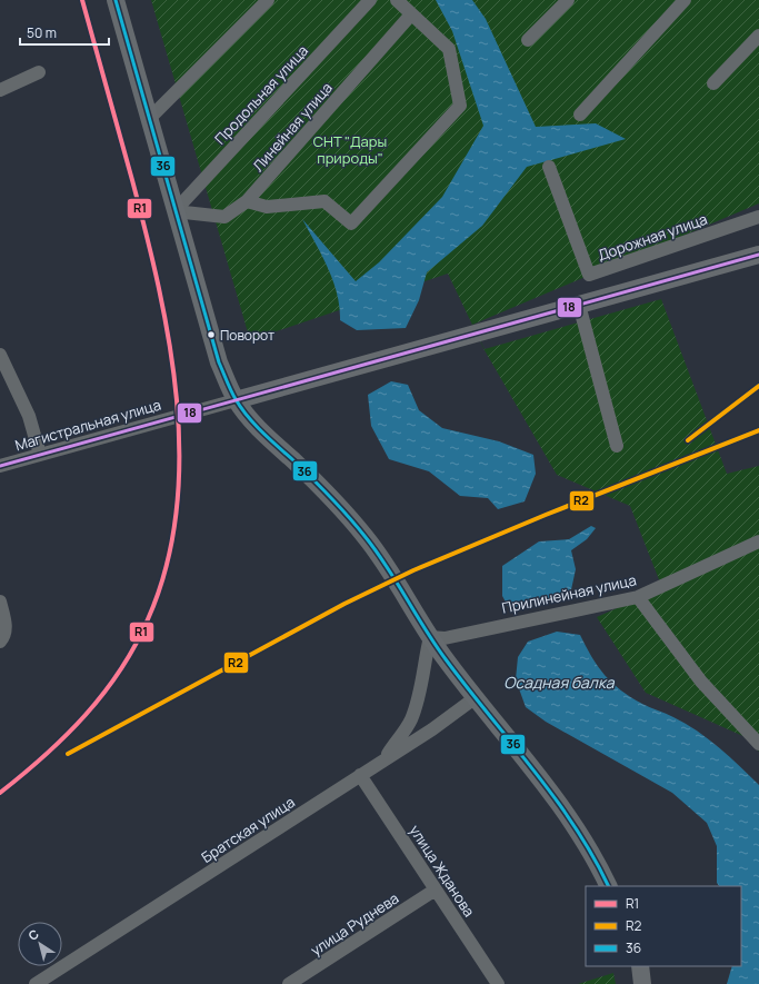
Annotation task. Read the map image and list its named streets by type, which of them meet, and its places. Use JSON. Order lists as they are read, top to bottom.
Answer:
{
  "streets": {
    "street": [
      "Продольная улица",
      "Линейная улица",
      "Дорожная улица",
      "Магистральная улица",
      "Прилинейная улица",
      "Братская улица",
      "улица Жданова",
      "улица Руднева"
    ]
  },
  "crossings": [
    ["Продольная улица", "Линейная улица"],
    ["Братская улица", "улица Жданова"],
    ["улица Жданова", "улица Руднева"]
  ],
  "water": ["Осадная балка"],
  "parks": ["СНТ \"Дары природы\""],
  "places": ["Поворот"],
  "lines": [
    "transit line R1",
    "transit line 36",
    "transit line 18",
    "transit line R2"
  ],
  "legend": ["R1", "R2", "36"],
  "scale_bar": "50 m",
  "north": "top left"
}
